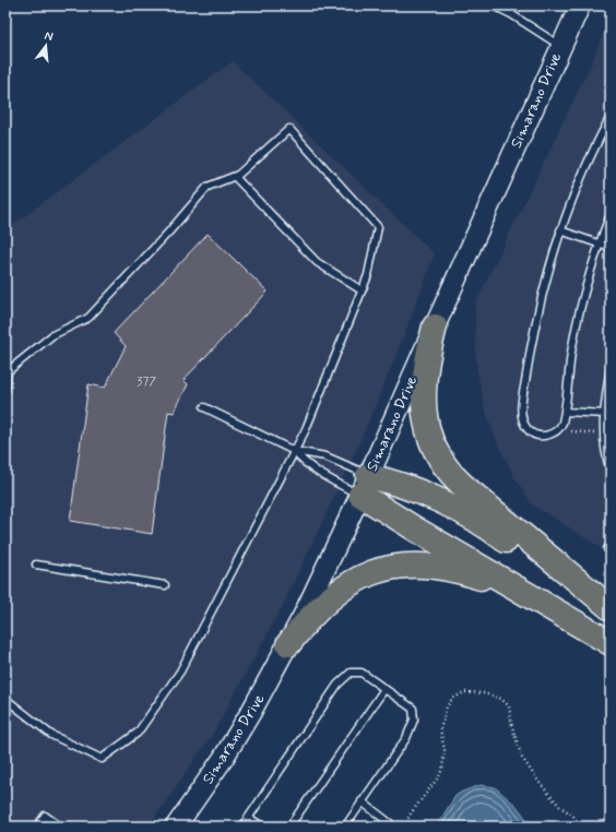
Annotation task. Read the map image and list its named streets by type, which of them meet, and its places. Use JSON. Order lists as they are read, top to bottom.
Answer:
{
  "streets": {
    "street": ["Simarano Drive"]
  },
  "house_numbers": ["377"],
  "north": "top"
}
